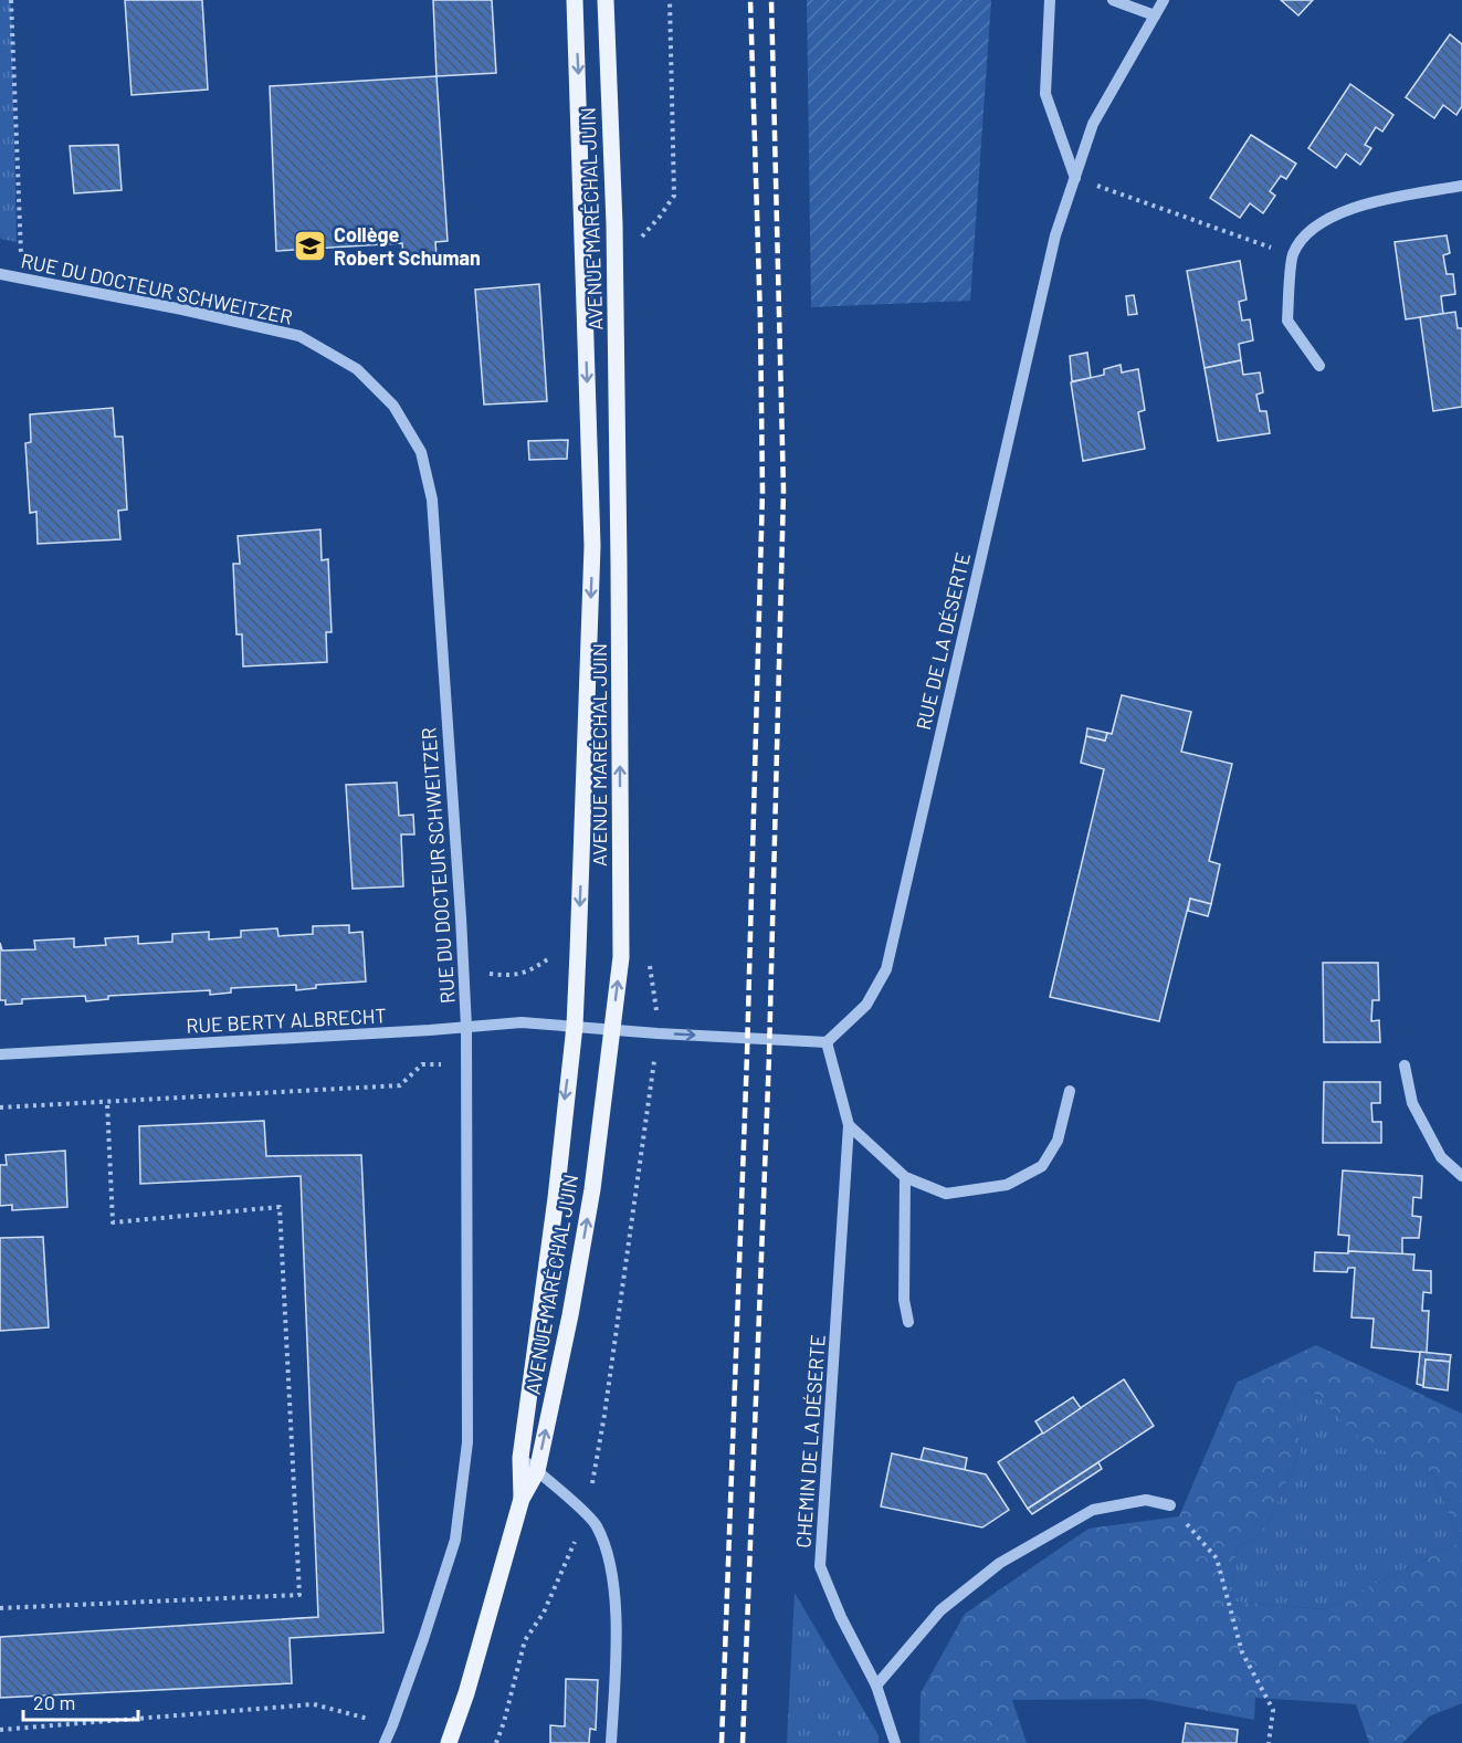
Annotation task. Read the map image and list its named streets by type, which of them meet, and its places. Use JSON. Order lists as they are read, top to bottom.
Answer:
{
  "streets": {
    "main road": ["AVENUE MARÉCHAL JUIN"],
    "street": [
      "RUE DU DOCTEUR SCHWEITZER",
      "RUE DE LA DÉSERTE",
      "RUE BERTY ALBRECHT",
      "CHEMIN DE LA DÉSERTE"
    ]
  },
  "crossings": [
    ["AVENUE MARÉCHAL JUIN", "RUE BERTY ALBRECHT"],
    ["RUE DU DOCTEUR SCHWEITZER", "RUE BERTY ALBRECHT"],
    ["RUE DE LA DÉSERTE", "CHEMIN DE LA DÉSERTE"]
  ],
  "places": {
    "school or university": ["Collège Robert Schuman"]
  },
  "scale_bar": "20 m"
}
